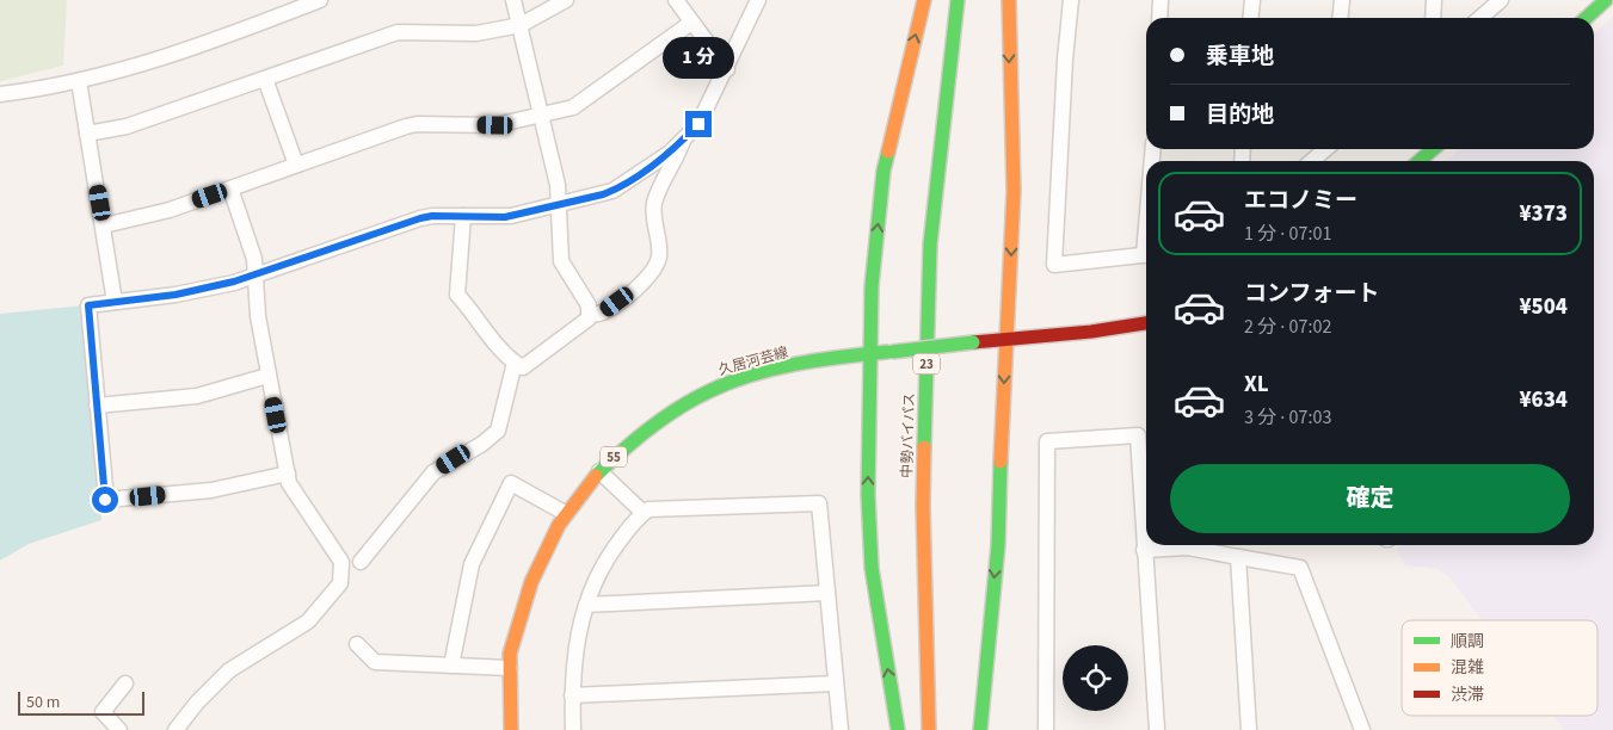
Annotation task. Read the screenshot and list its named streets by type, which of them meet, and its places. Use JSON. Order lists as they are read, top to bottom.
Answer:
{
  "streets": {
    "main road": [
      "久居河芸線",
      "23",
      "中勢バイパス",
      "55"
    ]
  },
  "legend": ["順調", "混雑", "渋滞"],
  "scale_bar": "50 m",
  "page": {
    "banner": ["乗車地", "目的地"],
    "bubble": "1 分",
    "list": [
      {
        "name": "エコノミー",
        "note": "1 分 · 07:01",
        "value": "¥373"
      },
      {
        "name": "コンフォート",
        "note": "2 分 · 07:02",
        "value": "¥504"
      },
      {
        "name": "XL",
        "note": "3 分 · 07:03",
        "value": "¥634"
      }
    ],
    "buttons": "確定",
    "scale": "50 m"
  }
}
